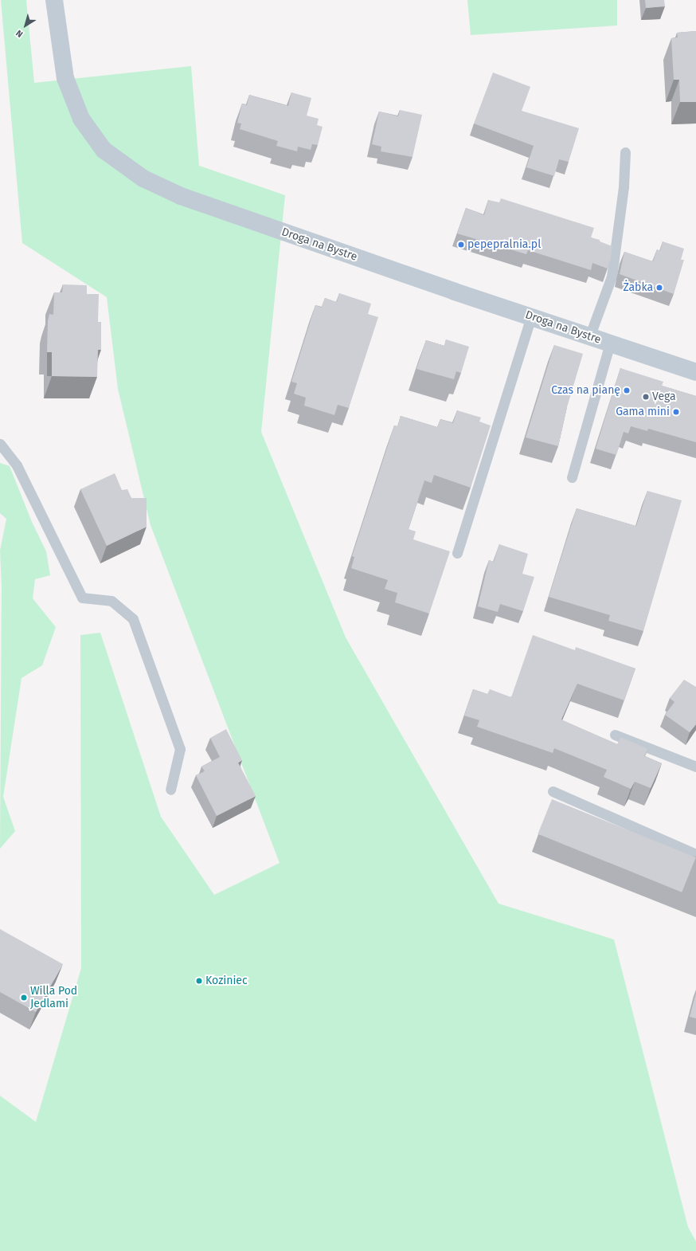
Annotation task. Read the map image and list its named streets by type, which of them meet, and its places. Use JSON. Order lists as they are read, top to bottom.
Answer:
{
  "streets": {
    "street": ["Droga na Bystre"]
  },
  "places": [
    "pepepralnia.pl",
    "Żabka",
    "Czas na pianę",
    "Vega",
    "Gama mini",
    "Koziniec",
    "Willa Pod Jedlami"
  ],
  "north": "bottom left"
}
